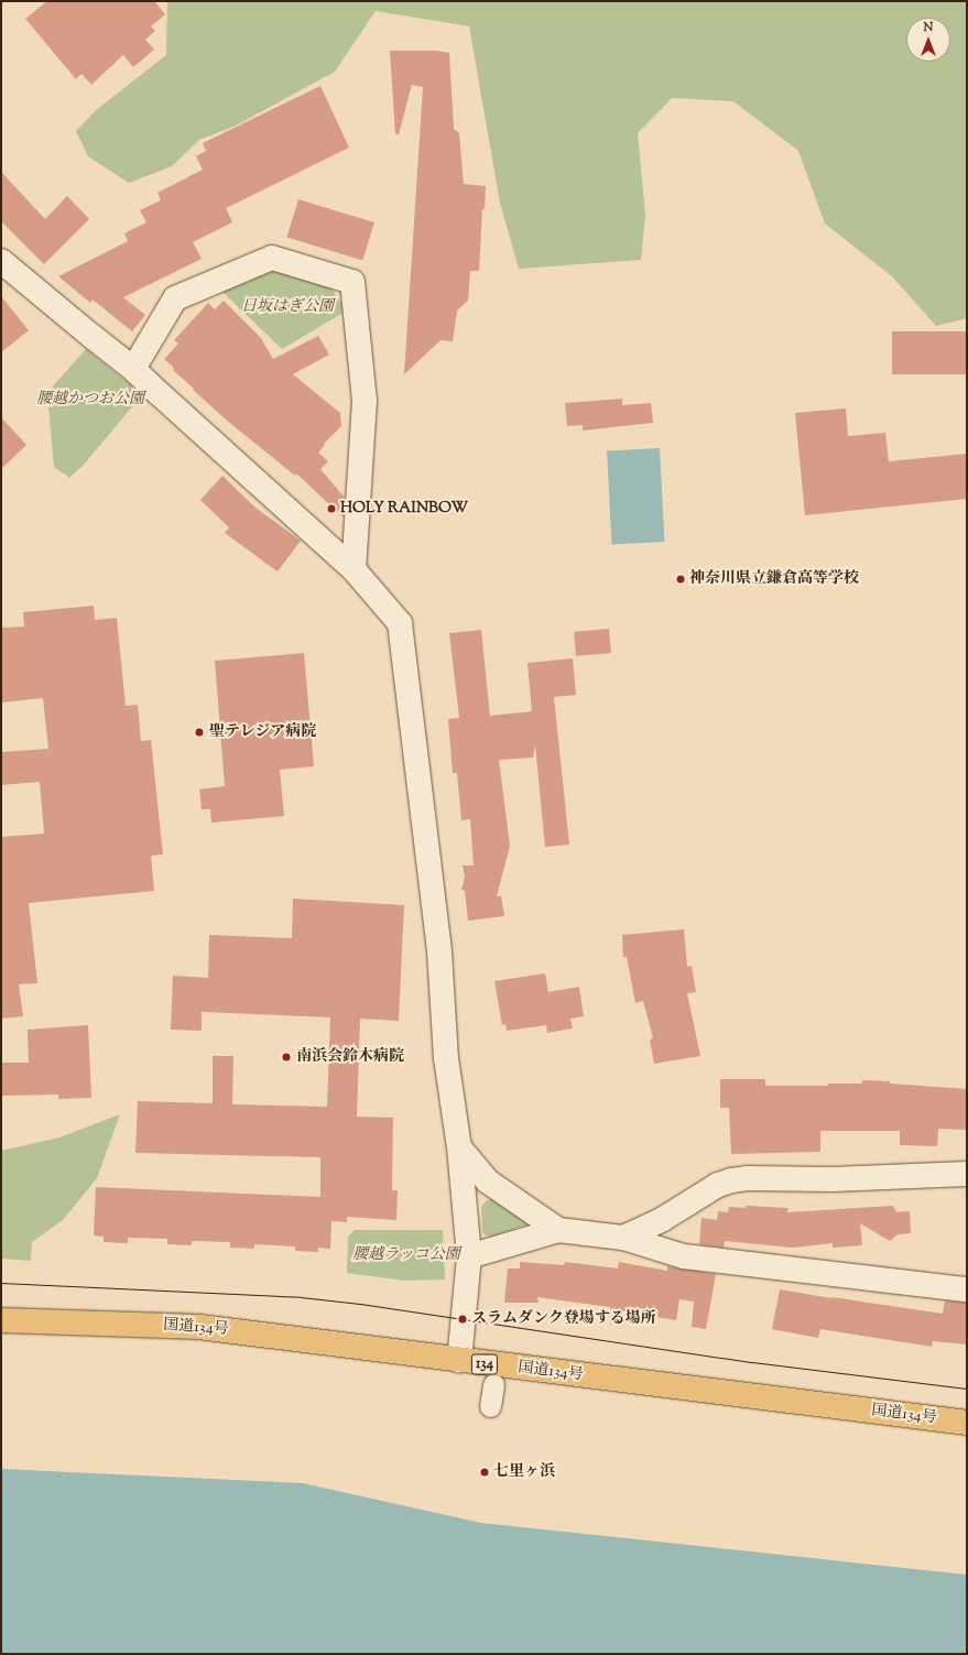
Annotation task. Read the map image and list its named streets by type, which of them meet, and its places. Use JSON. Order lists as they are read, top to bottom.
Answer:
{
  "streets": {
    "highway": ["国道134号", "134"]
  },
  "parks": ["日坂はぎ公園", "腰越かつお公園", "腰越ラッコ公園"],
  "places": [
    "HOLY RAINBOW",
    "神奈川県立鎌倉高等学校",
    "聖テレジア病院",
    "南浜会鈴木病院",
    "スラムダンク登場する場所",
    "七里ヶ浜"
  ],
  "north": "top"
}
